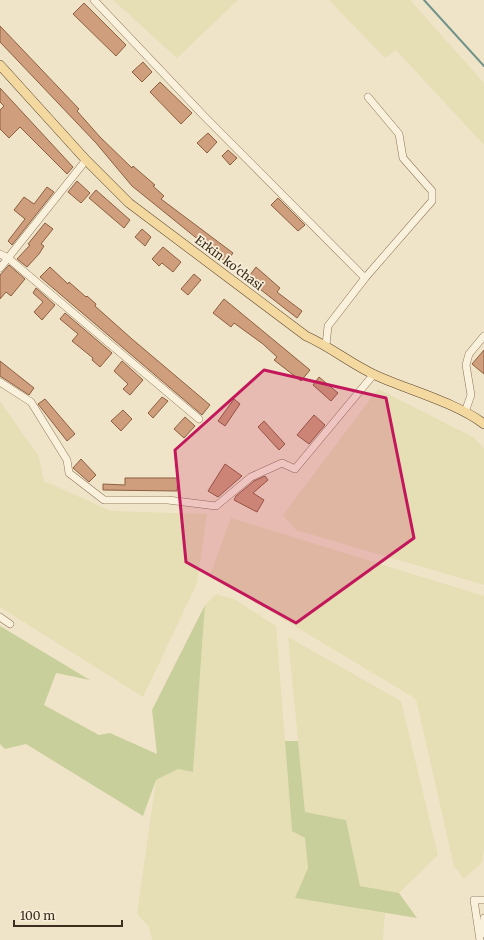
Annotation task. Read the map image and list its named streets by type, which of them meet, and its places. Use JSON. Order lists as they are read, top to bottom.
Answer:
{
  "streets": {
    "main road": ["Erkin ko'chasi"]
  },
  "scale_bar": "100 m"
}
